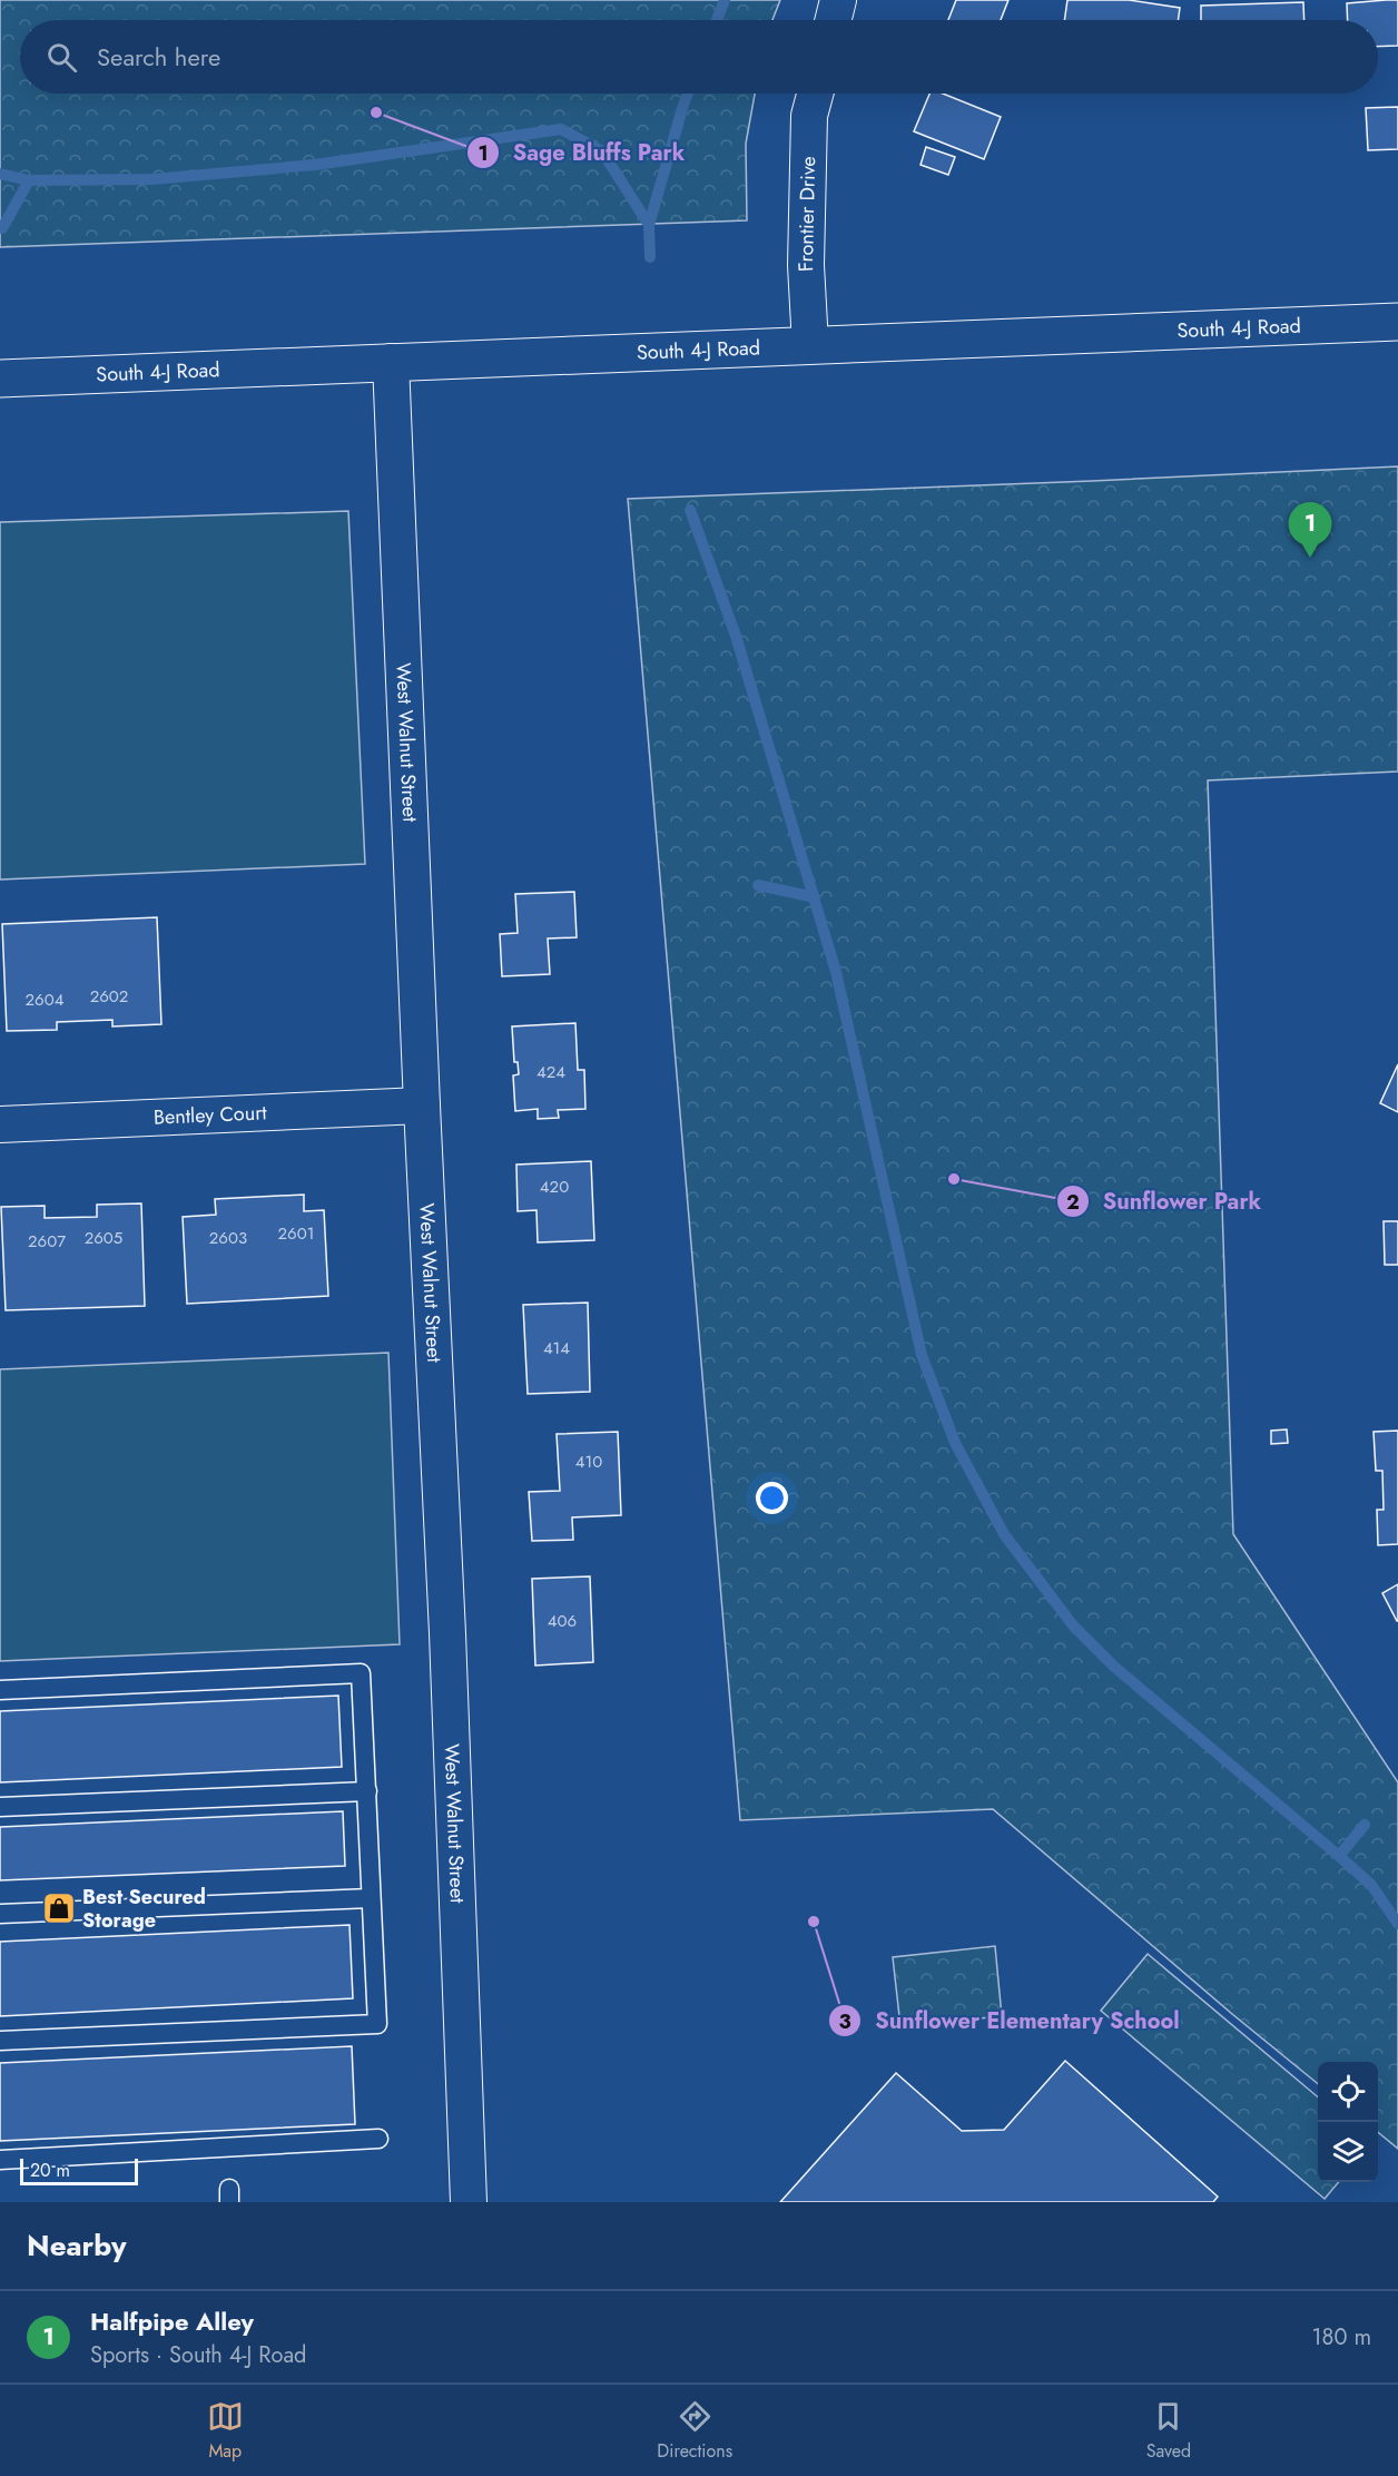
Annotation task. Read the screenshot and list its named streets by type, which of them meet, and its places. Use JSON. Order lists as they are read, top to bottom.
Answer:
{
  "streets": {
    "main road": ["South 4-J Road"],
    "street": ["Frontier Drive", "West Walnut Street", "Bentley Court"]
  },
  "crossings": [
    ["Frontier Drive", "South 4-J Road"],
    ["South 4-J Road", "West Walnut Street"],
    ["West Walnut Street", "Bentley Court"]
  ],
  "places": {
    "other": ["Sage Bluffs Park", "Sunflower Park", "Sunflower Elementary School"],
    "shop": ["Best Secured Storage"]
  },
  "house_numbers": [
    "2602",
    "2604",
    "424",
    "420",
    "2601",
    "2605",
    "2603",
    "2607",
    "414",
    "410",
    "406"
  ],
  "scale_bar": "20 m",
  "page": {
    "search": "Search here",
    "pins": "1",
    "scale": "20 m",
    "heading": "Nearby",
    "list": [
      {
        "mark": "1",
        "name": "Halfpipe Alley",
        "note": "Sports · South 4-J Road",
        "value": "180 m"
      }
    ],
    "nav": ["Map", "Directions", "Saved"]
  }
}
